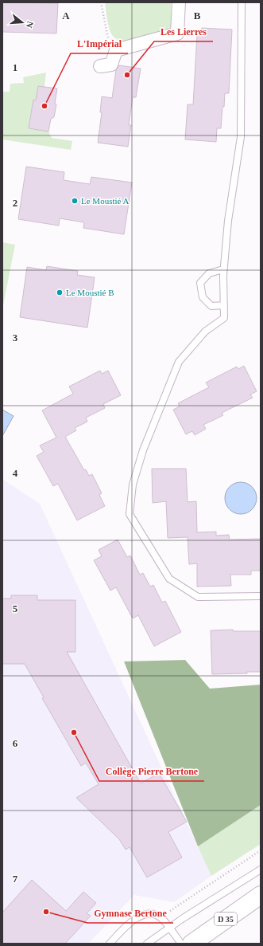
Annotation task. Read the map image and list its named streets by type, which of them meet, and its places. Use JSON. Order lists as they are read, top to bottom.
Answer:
{
  "streets": {
    "main road": ["D 35"]
  },
  "places": [
    "Les Lierres",
    "L'Impérial",
    "Le Moustié A",
    "Le Moustié B",
    "Collège Pierre Bertone",
    "Gymnase Bertone"
  ],
  "north": "right",
  "grid": {
    "columns": ["A", "B"],
    "rows": [
      "1",
      "2",
      "3",
      "4",
      "5",
      "6",
      "7"
    ]
  }
}
